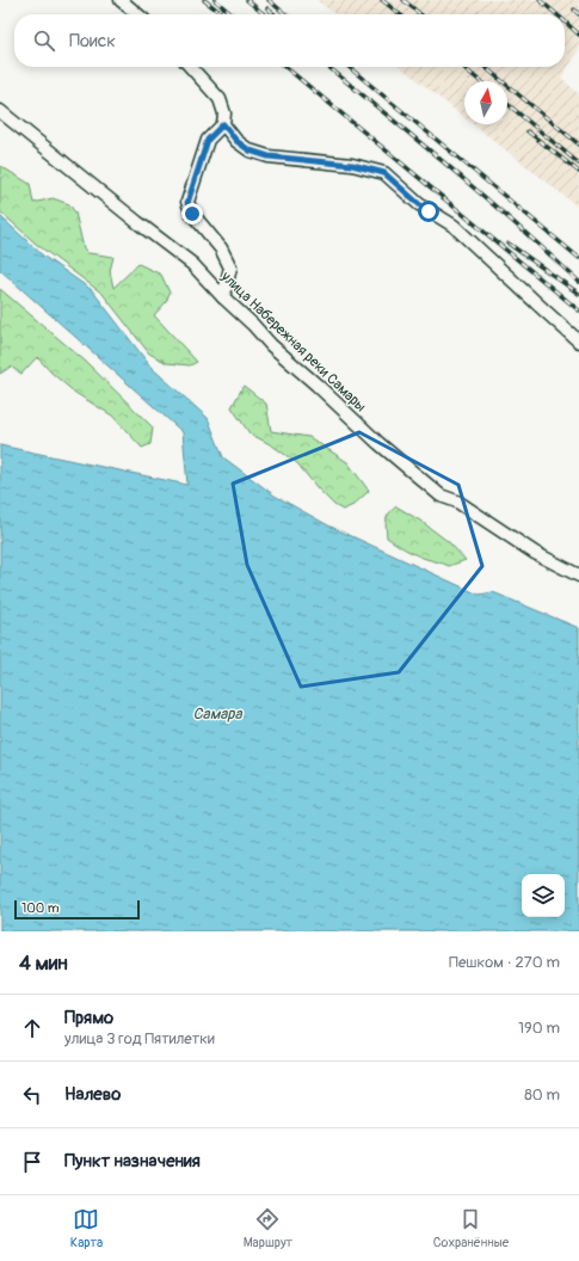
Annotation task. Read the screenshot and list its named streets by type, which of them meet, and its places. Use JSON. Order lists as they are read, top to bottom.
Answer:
{
  "streets": {
    "street": ["улица Набережная реки Самары"]
  },
  "water": ["Самара"],
  "scale_bar": "100 m",
  "north": "top",
  "page": {
    "search": "Поиск",
    "scale": "100 m",
    "heading": ["4 мин", "Пешком · 270 m"],
    "list": [
      ["Прямо", "улица 3 год Пятилетки", "190 m"],
      ["Налево", "80 m"],
      "Пункт назначения"
    ],
    "nav": ["Карта", "Маршрут", "Сохранённые"]
  }
}
